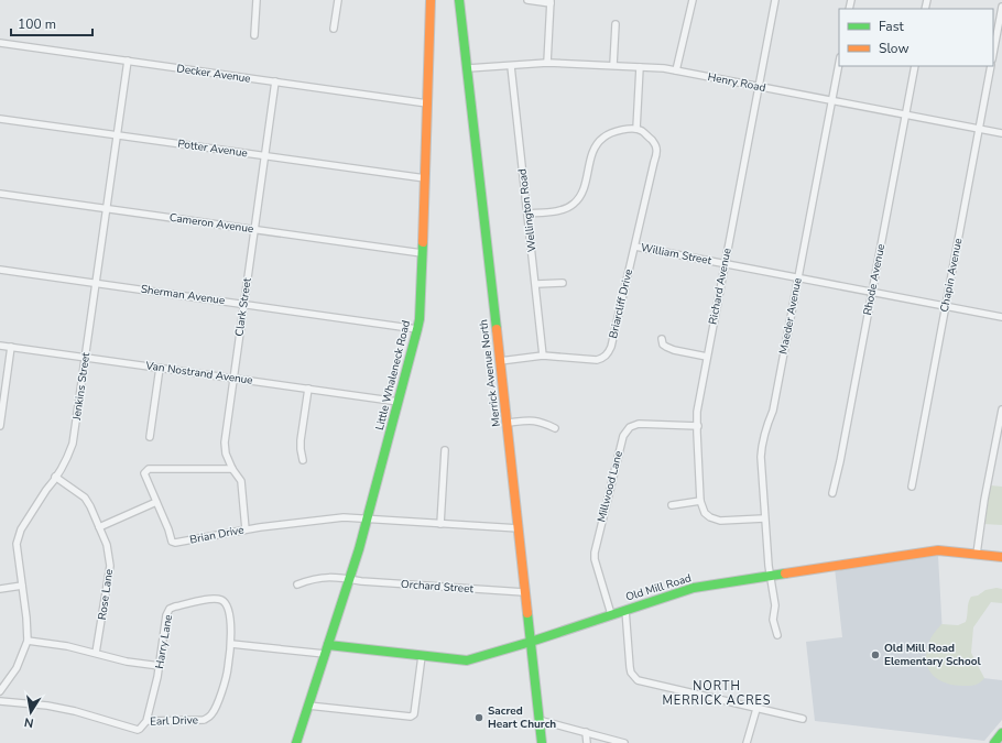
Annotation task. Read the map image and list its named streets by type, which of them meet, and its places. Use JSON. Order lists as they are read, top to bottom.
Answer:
{
  "streets": {
    "street": [
      "Decker Avenue",
      "Henry Road",
      "Potter Avenue",
      "Wellington Road",
      "Cameron Avenue",
      "William Street",
      "Chapin Avenue",
      "Rhode Avenue",
      "Richard Avenue",
      "Sherman Avenue",
      "Briarcliff Drive",
      "Clark Street",
      "Maeder Avenue",
      "Van Nostrand Avenue",
      "Merrick Avenue North",
      "Little Whaleneck Road",
      "Jenkins Street",
      "Millwood Lane",
      "Brian Drive",
      "Orchard Street",
      "Old Mill Road",
      "Rose Lane",
      "Harry Lane",
      "Earl Drive"
    ]
  },
  "crossings": [
    ["Decker Avenue", "Clark Street"],
    ["Decker Avenue", "Little Whaleneck Road"],
    ["Decker Avenue", "Jenkins Street"],
    ["Henry Road", "Wellington Road"],
    ["Henry Road", "Chapin Avenue"],
    ["Henry Road", "Rhode Avenue"],
    ["Henry Road", "Richard Avenue"],
    ["Henry Road", "Maeder Avenue"],
    ["Henry Road", "Merrick Avenue North"],
    ["Potter Avenue", "Clark Street"],
    ["Potter Avenue", "Little Whaleneck Road"],
    ["Potter Avenue", "Jenkins Street"],
    ["Wellington Road", "Briarcliff Drive"],
    ["Cameron Avenue", "Clark Street"],
    ["Cameron Avenue", "Little Whaleneck Road"],
    ["Cameron Avenue", "Jenkins Street"],
    ["William Street", "Chapin Avenue"],
    ["William Street", "Rhode Avenue"],
    ["William Street", "Richard Avenue"],
    ["William Street", "Briarcliff Drive"],
    ["William Street", "Maeder Avenue"],
    ["Richard Avenue", "Millwood Lane"],
    ["Sherman Avenue", "Clark Street"],
    ["Sherman Avenue", "Little Whaleneck Road"],
    ["Sherman Avenue", "Jenkins Street"],
    ["Briarcliff Drive", "Merrick Avenue North"],
    ["Clark Street", "Van Nostrand Avenue"],
    ["Clark Street", "Brian Drive"],
    ["Maeder Avenue", "Old Mill Road"],
    ["Van Nostrand Avenue", "Little Whaleneck Road"],
    ["Van Nostrand Avenue", "Jenkins Street"],
    ["Merrick Avenue North", "Brian Drive"],
    ["Merrick Avenue North", "Orchard Street"],
    ["Merrick Avenue North", "Old Mill Road"],
    ["Little Whaleneck Road", "Brian Drive"],
    ["Little Whaleneck Road", "Orchard Street"],
    ["Little Whaleneck Road", "Old Mill Road"],
    ["Jenkins Street", "Rose Lane"],
    ["Millwood Lane", "Old Mill Road"],
    ["Harry Lane", "Earl Drive"]
  ],
  "districts": ["NORTH MERRICK ACRES"],
  "places": ["Old Mill Road Elementary School", "Sacred Heart Church"],
  "legend": ["Fast", "Slow"],
  "scale_bar": "100 m",
  "north": "bottom"
}
